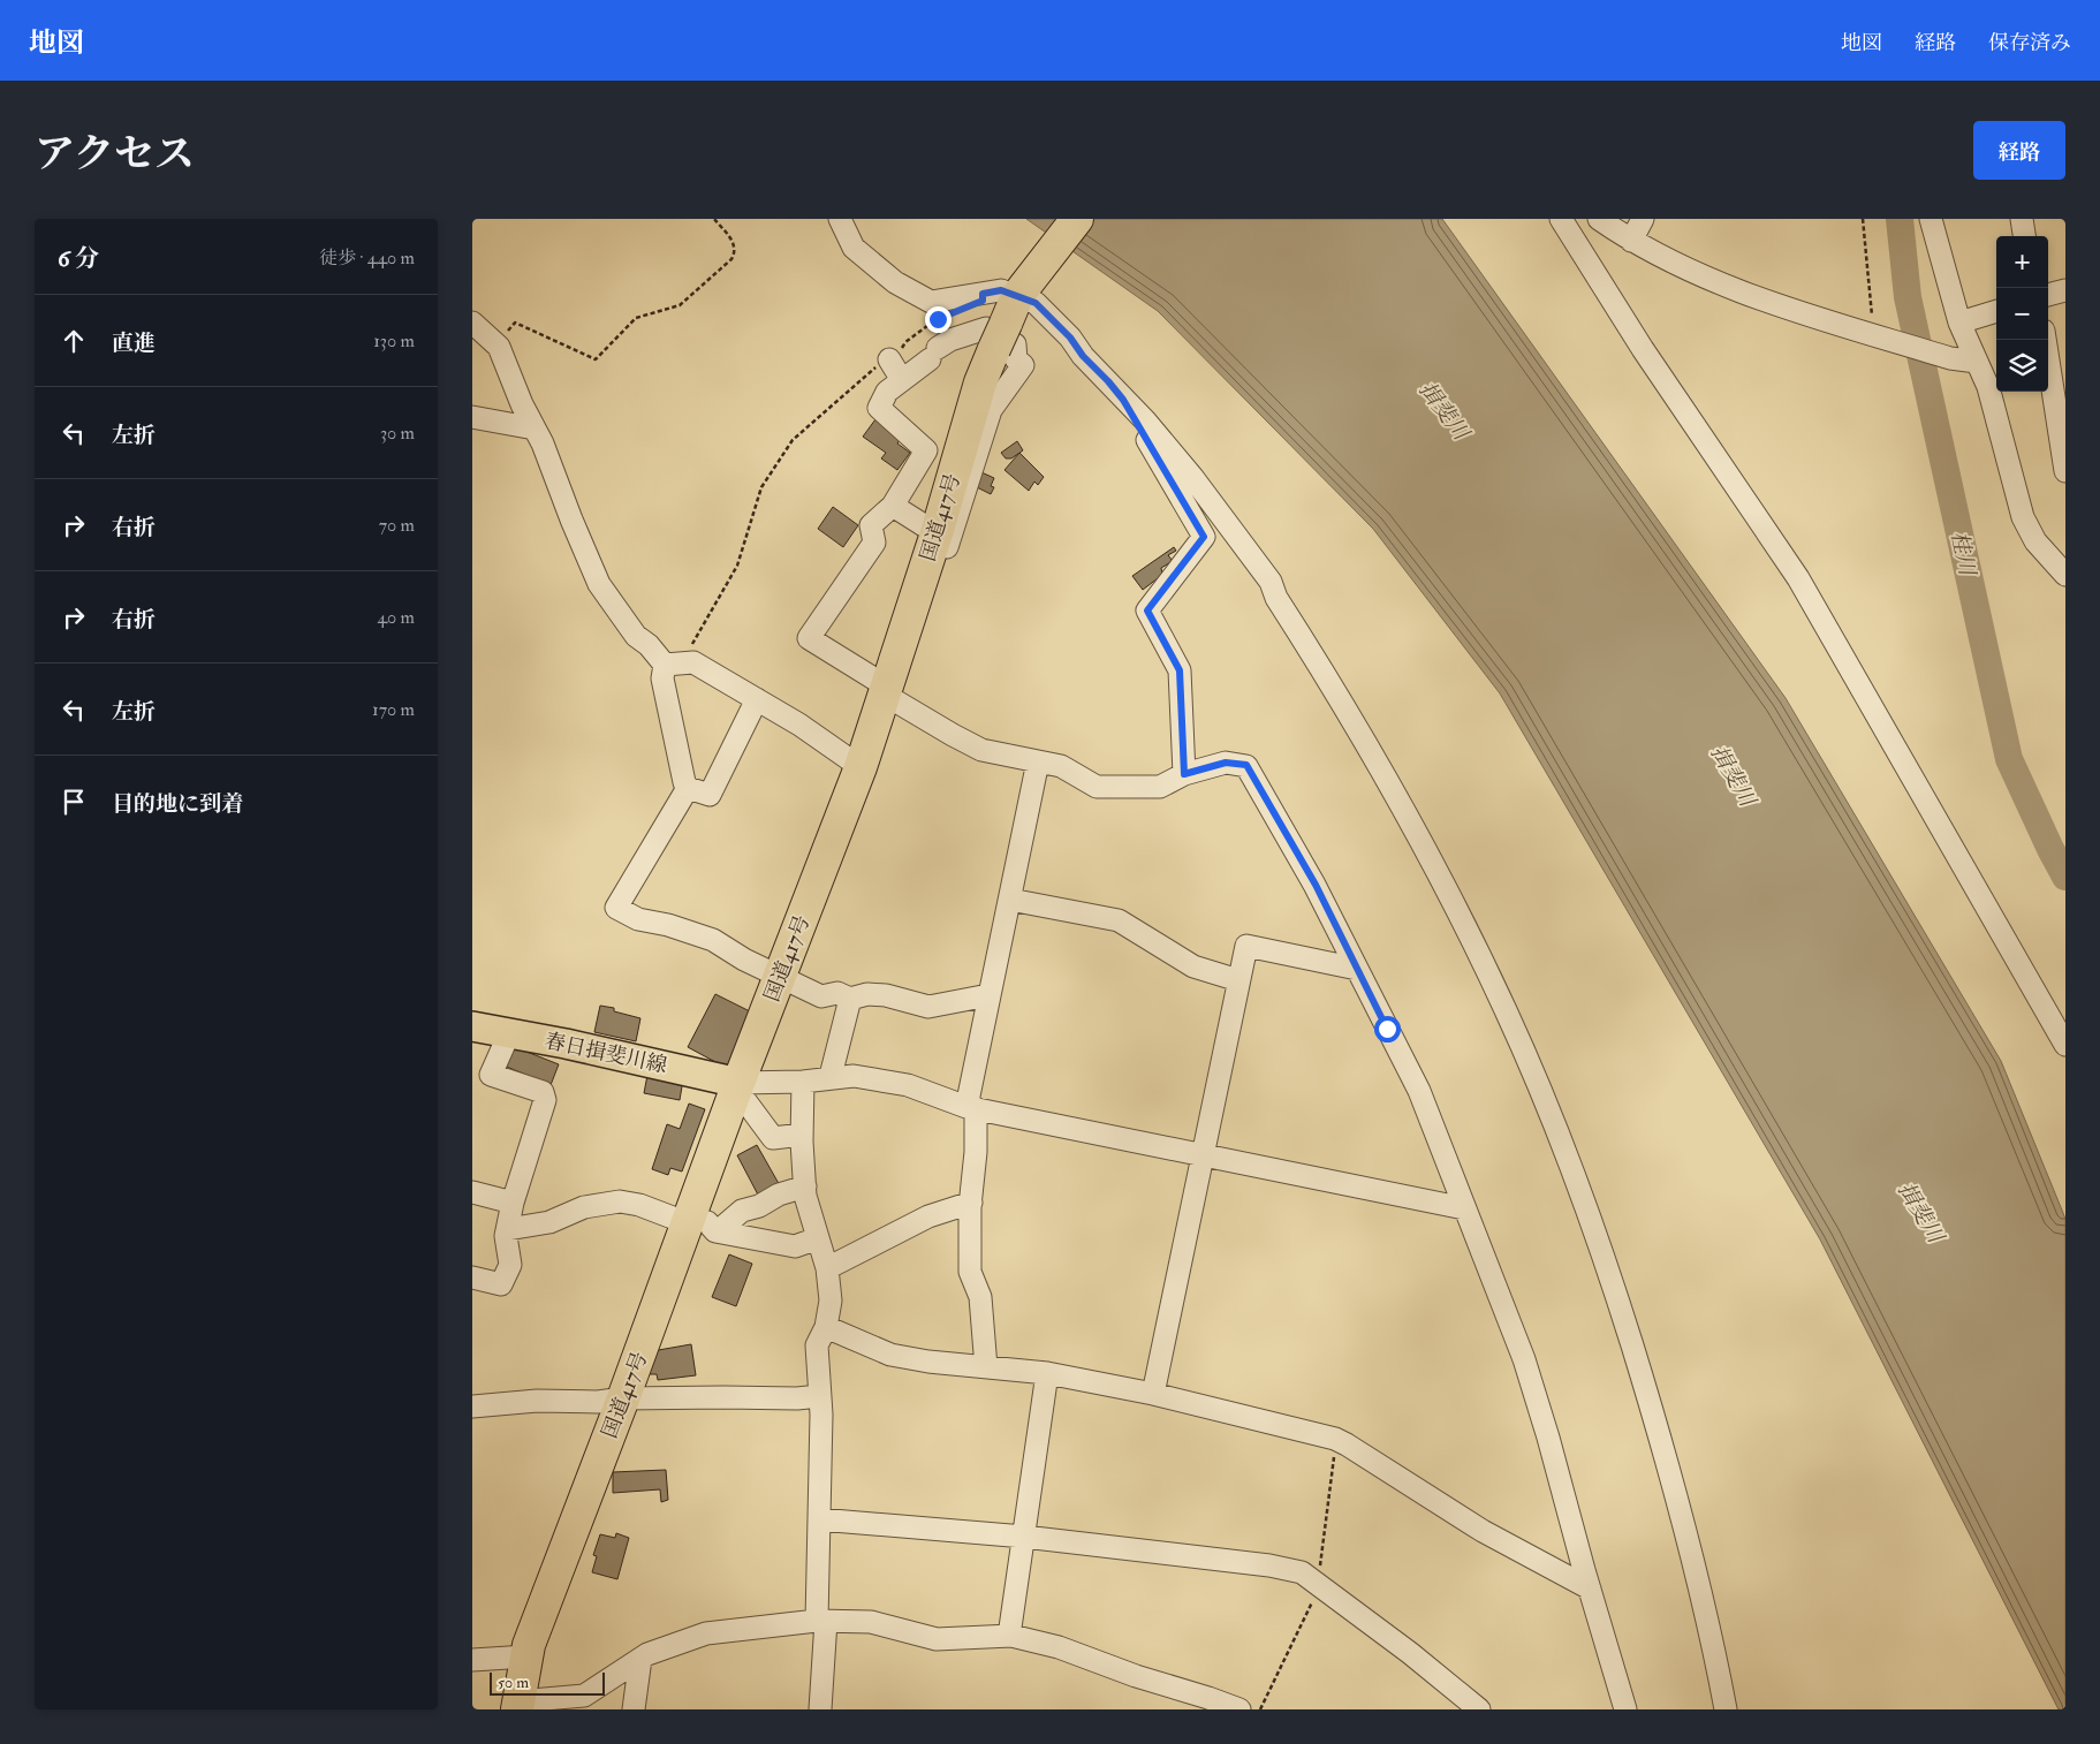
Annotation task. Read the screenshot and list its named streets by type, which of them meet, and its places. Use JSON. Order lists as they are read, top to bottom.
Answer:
{
  "streets": {
    "highway": ["国道417号"],
    "main road": ["春日揖斐川線"]
  },
  "crossings": [
    ["国道417号", "春日揖斐川線"]
  ],
  "water": ["揖斐川", "桂川"],
  "scale_bar": "50 m",
  "page": {
    "header": "地図",
    "nav": ["地図", "経路", "保存済み"],
    "title": "アクセス",
    "buttons": "経路",
    "heading": ["6 分", "徒歩 · 440 m"],
    "map_buttons": ["+", "−"],
    "list": [
      ["直進", "130 m"],
      ["左折", "30 m"],
      ["右折", "70 m"],
      ["右折", "40 m"],
      ["左折", "170 m"],
      "目的地に到着"
    ],
    "scale": "50 m"
  }
}
